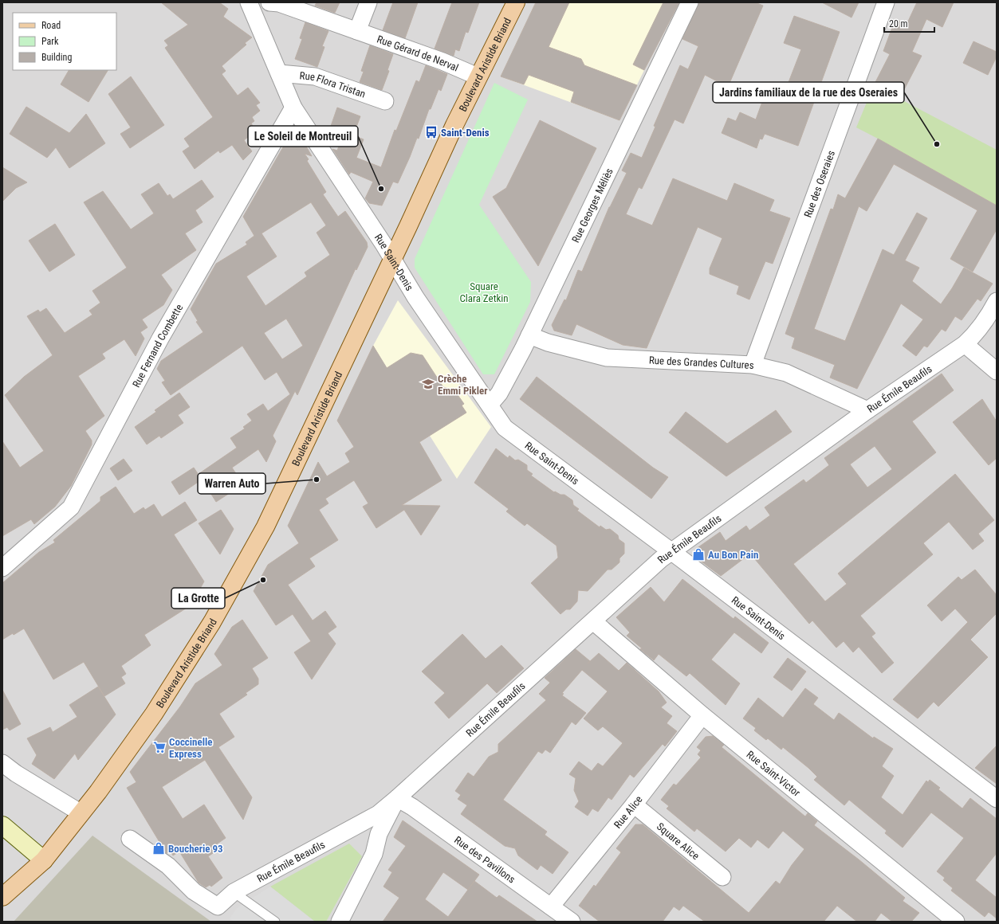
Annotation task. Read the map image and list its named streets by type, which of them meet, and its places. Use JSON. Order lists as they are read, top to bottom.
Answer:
{
  "streets": {
    "main road": ["Boulevard Aristide Briand"],
    "street": [
      "Rue Gérard de Nerval",
      "Rue Flora Tristan",
      "Rue des Oseraies",
      "Rue Georges Méliès",
      "Rue Saint-Denis",
      "Rue Fernand Combette",
      "Rue des Grandes Cultures",
      "Rue Émile Beaufils",
      "Rue Saint-Victor",
      "Rue Alice",
      "Square Alice",
      "Rue des Pavillons"
    ]
  },
  "crossings": [
    ["Rue Gérard de Nerval", "Boulevard Aristide Briand"],
    ["Boulevard Aristide Briand", "Rue Saint-Denis"],
    ["Rue Flora Tristan", "Rue Saint-Denis"],
    ["Rue des Oseraies", "Rue des Grandes Cultures"],
    ["Rue Georges Méliès", "Rue Saint-Denis"],
    ["Rue Georges Méliès", "Rue des Grandes Cultures"],
    ["Rue Saint-Denis", "Rue Fernand Combette"],
    ["Rue Saint-Denis", "Rue Émile Beaufils"],
    ["Rue des Grandes Cultures", "Rue Émile Beaufils"],
    ["Rue Émile Beaufils", "Rue Saint-Victor"],
    ["Rue Émile Beaufils", "Rue des Pavillons"],
    ["Rue Saint-Victor", "Rue Alice"],
    ["Rue Alice", "Square Alice"],
    ["Rue Alice", "Rue des Pavillons"]
  ],
  "parks": ["Square Clara Zetkin"],
  "places": {
    "bus stop": ["Saint-Denis"],
    "other": [
      "Jardins familiaux de la rue des Oseraies",
      "Le Soleil de Montreuil",
      "Warren Auto",
      "La Grotte"
    ],
    "school or university": ["Crèche Emmi Pikler"],
    "shop": ["Au Bon Pain", "Boucherie 93"],
    "supermarket": ["Coccinelle Express"]
  },
  "legend": ["Road", "Park", "Building"],
  "scale_bar": "20 m"
}
